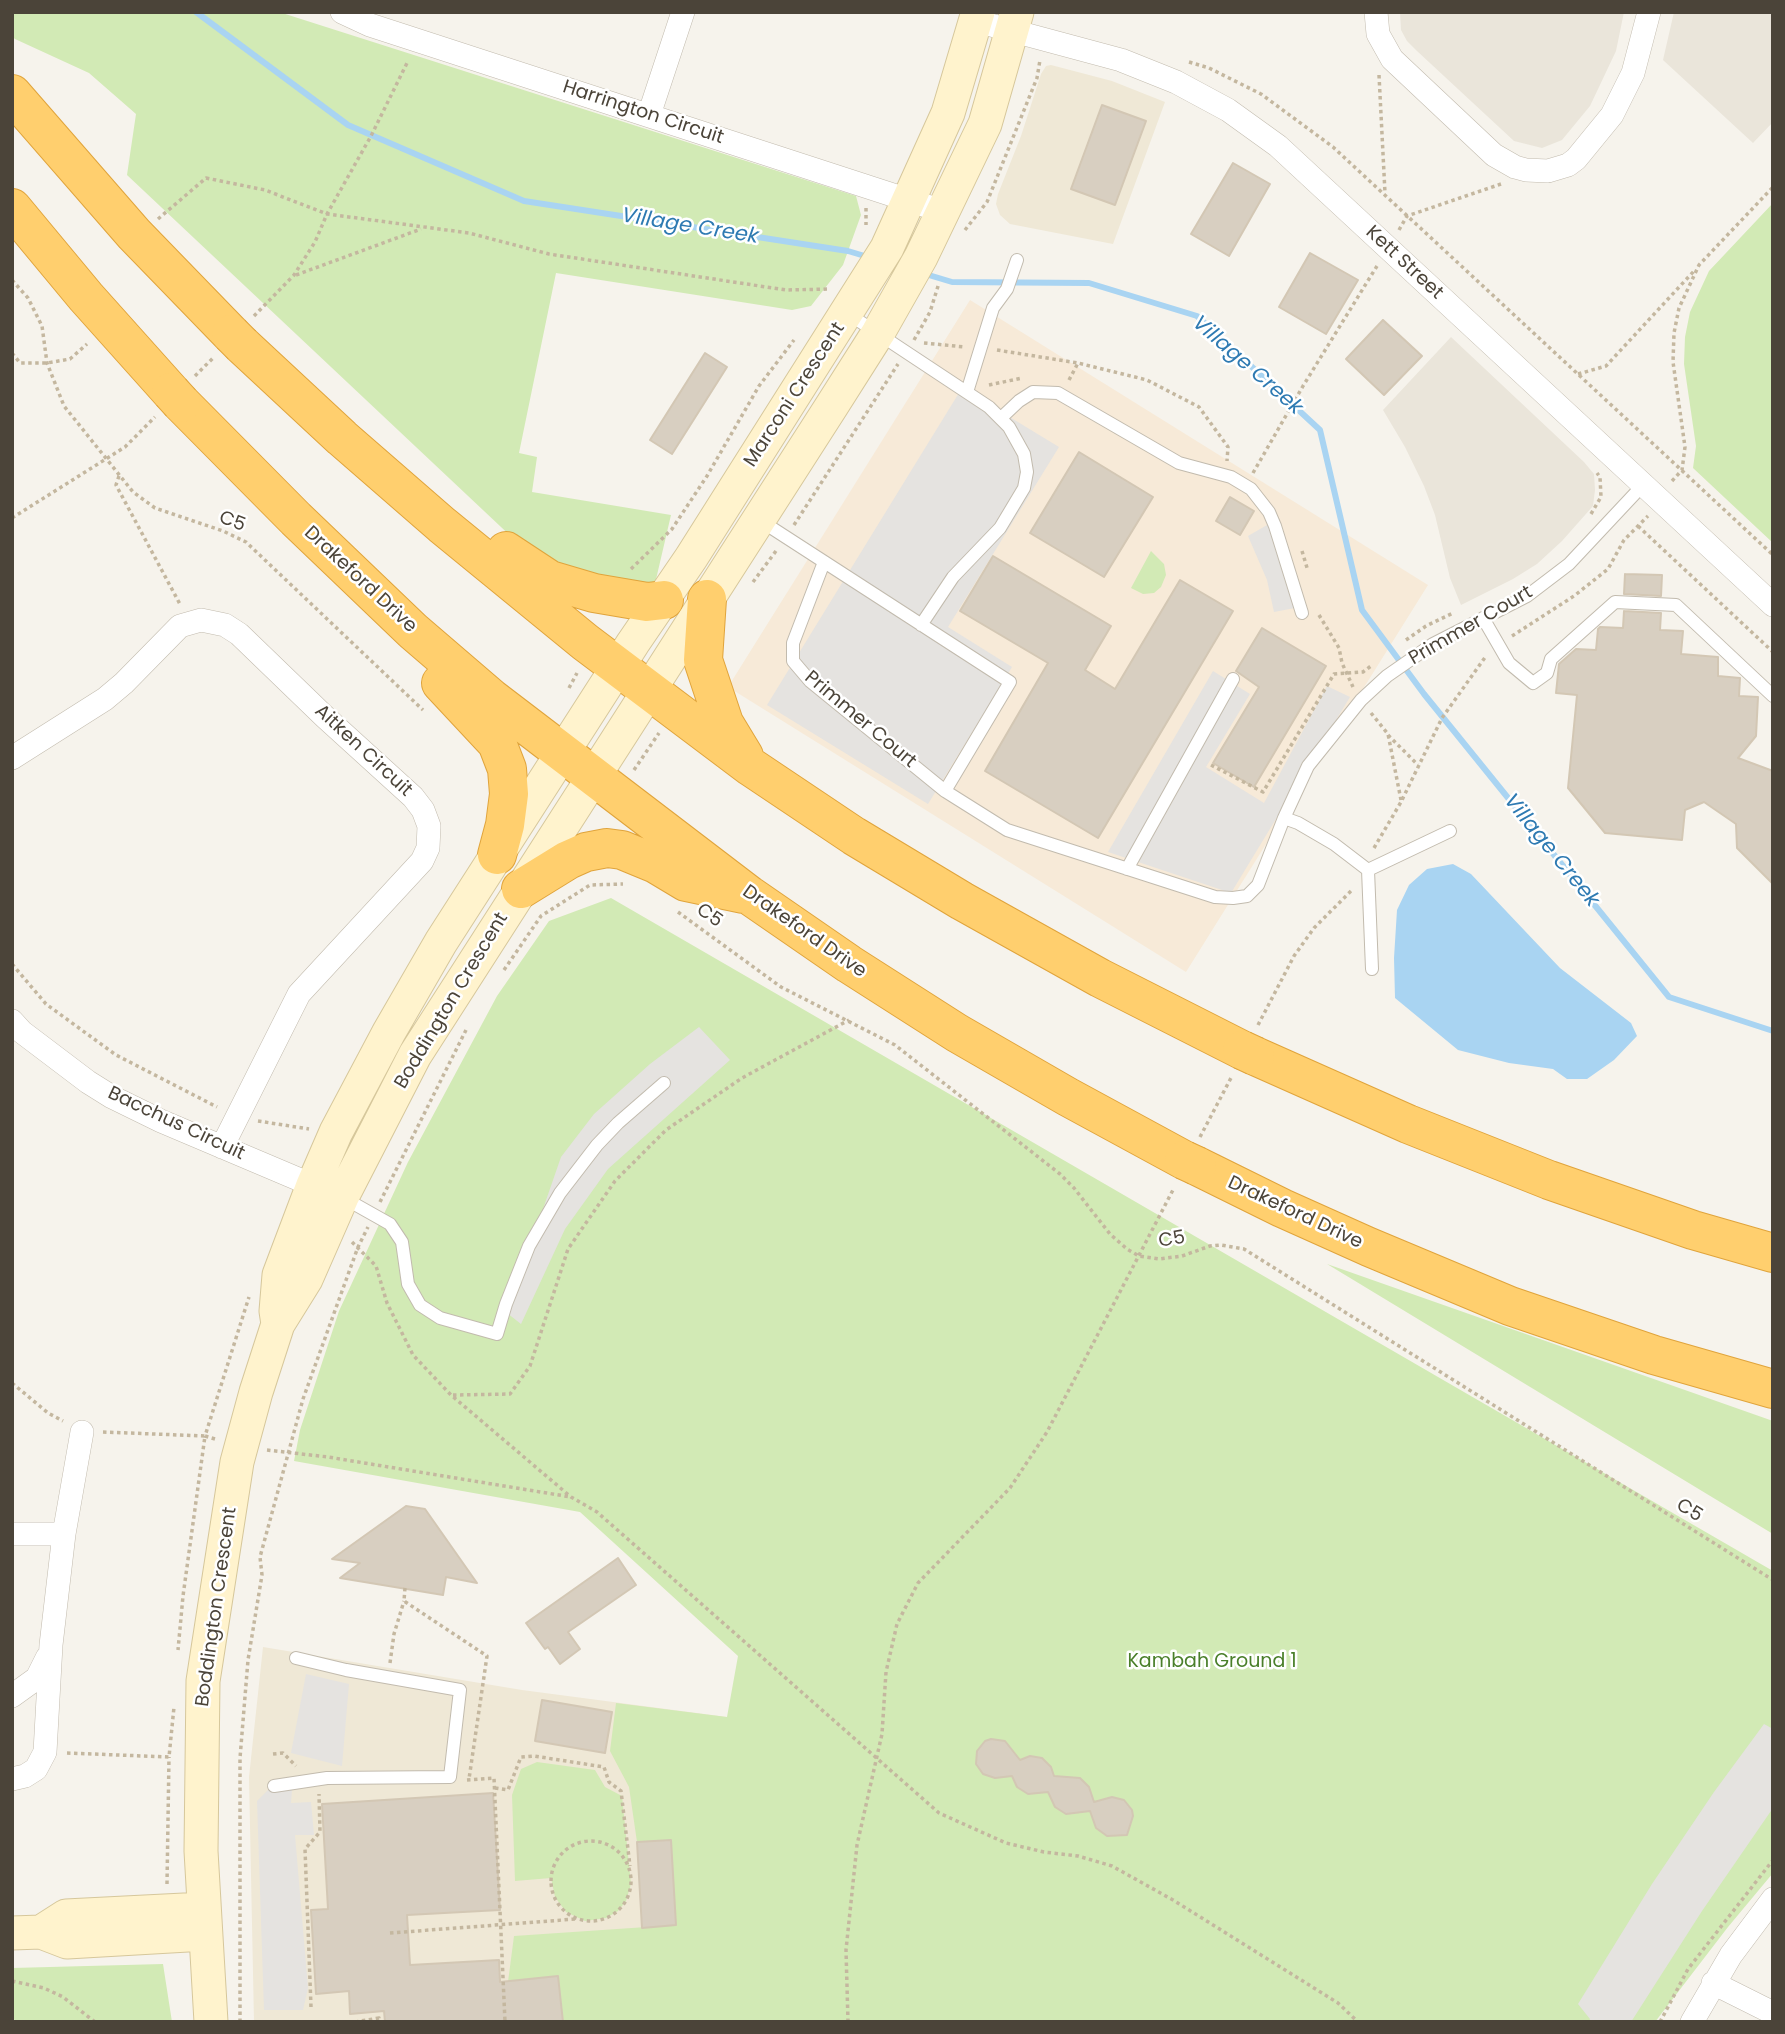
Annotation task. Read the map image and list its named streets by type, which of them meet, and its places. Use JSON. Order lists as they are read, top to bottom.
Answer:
{
  "streets": {
    "highway": ["Drakeford Drive"],
    "street": [
      "Harrington Circuit",
      "Kett Street",
      "Marconi Crescent",
      "Aitken Circuit",
      "Boddington Crescent",
      "Bacchus Circuit"
    ],
    "lane": ["Primmer Court"],
    "path": ["C5"]
  },
  "crossings": [
    ["Harrington Circuit", "Marconi Crescent"],
    ["Kett Street", "Marconi Crescent"],
    ["Kett Street", "Primmer Court"],
    ["Marconi Crescent", "Drakeford Drive"],
    ["Marconi Crescent", "Boddington Crescent"],
    ["Drakeford Drive", "Boddington Crescent"],
    ["Aitken Circuit", "Bacchus Circuit"],
    ["Boddington Crescent", "Bacchus Circuit"]
  ],
  "water": ["Village Creek"],
  "parks": ["Kambah Ground 1"]
}
